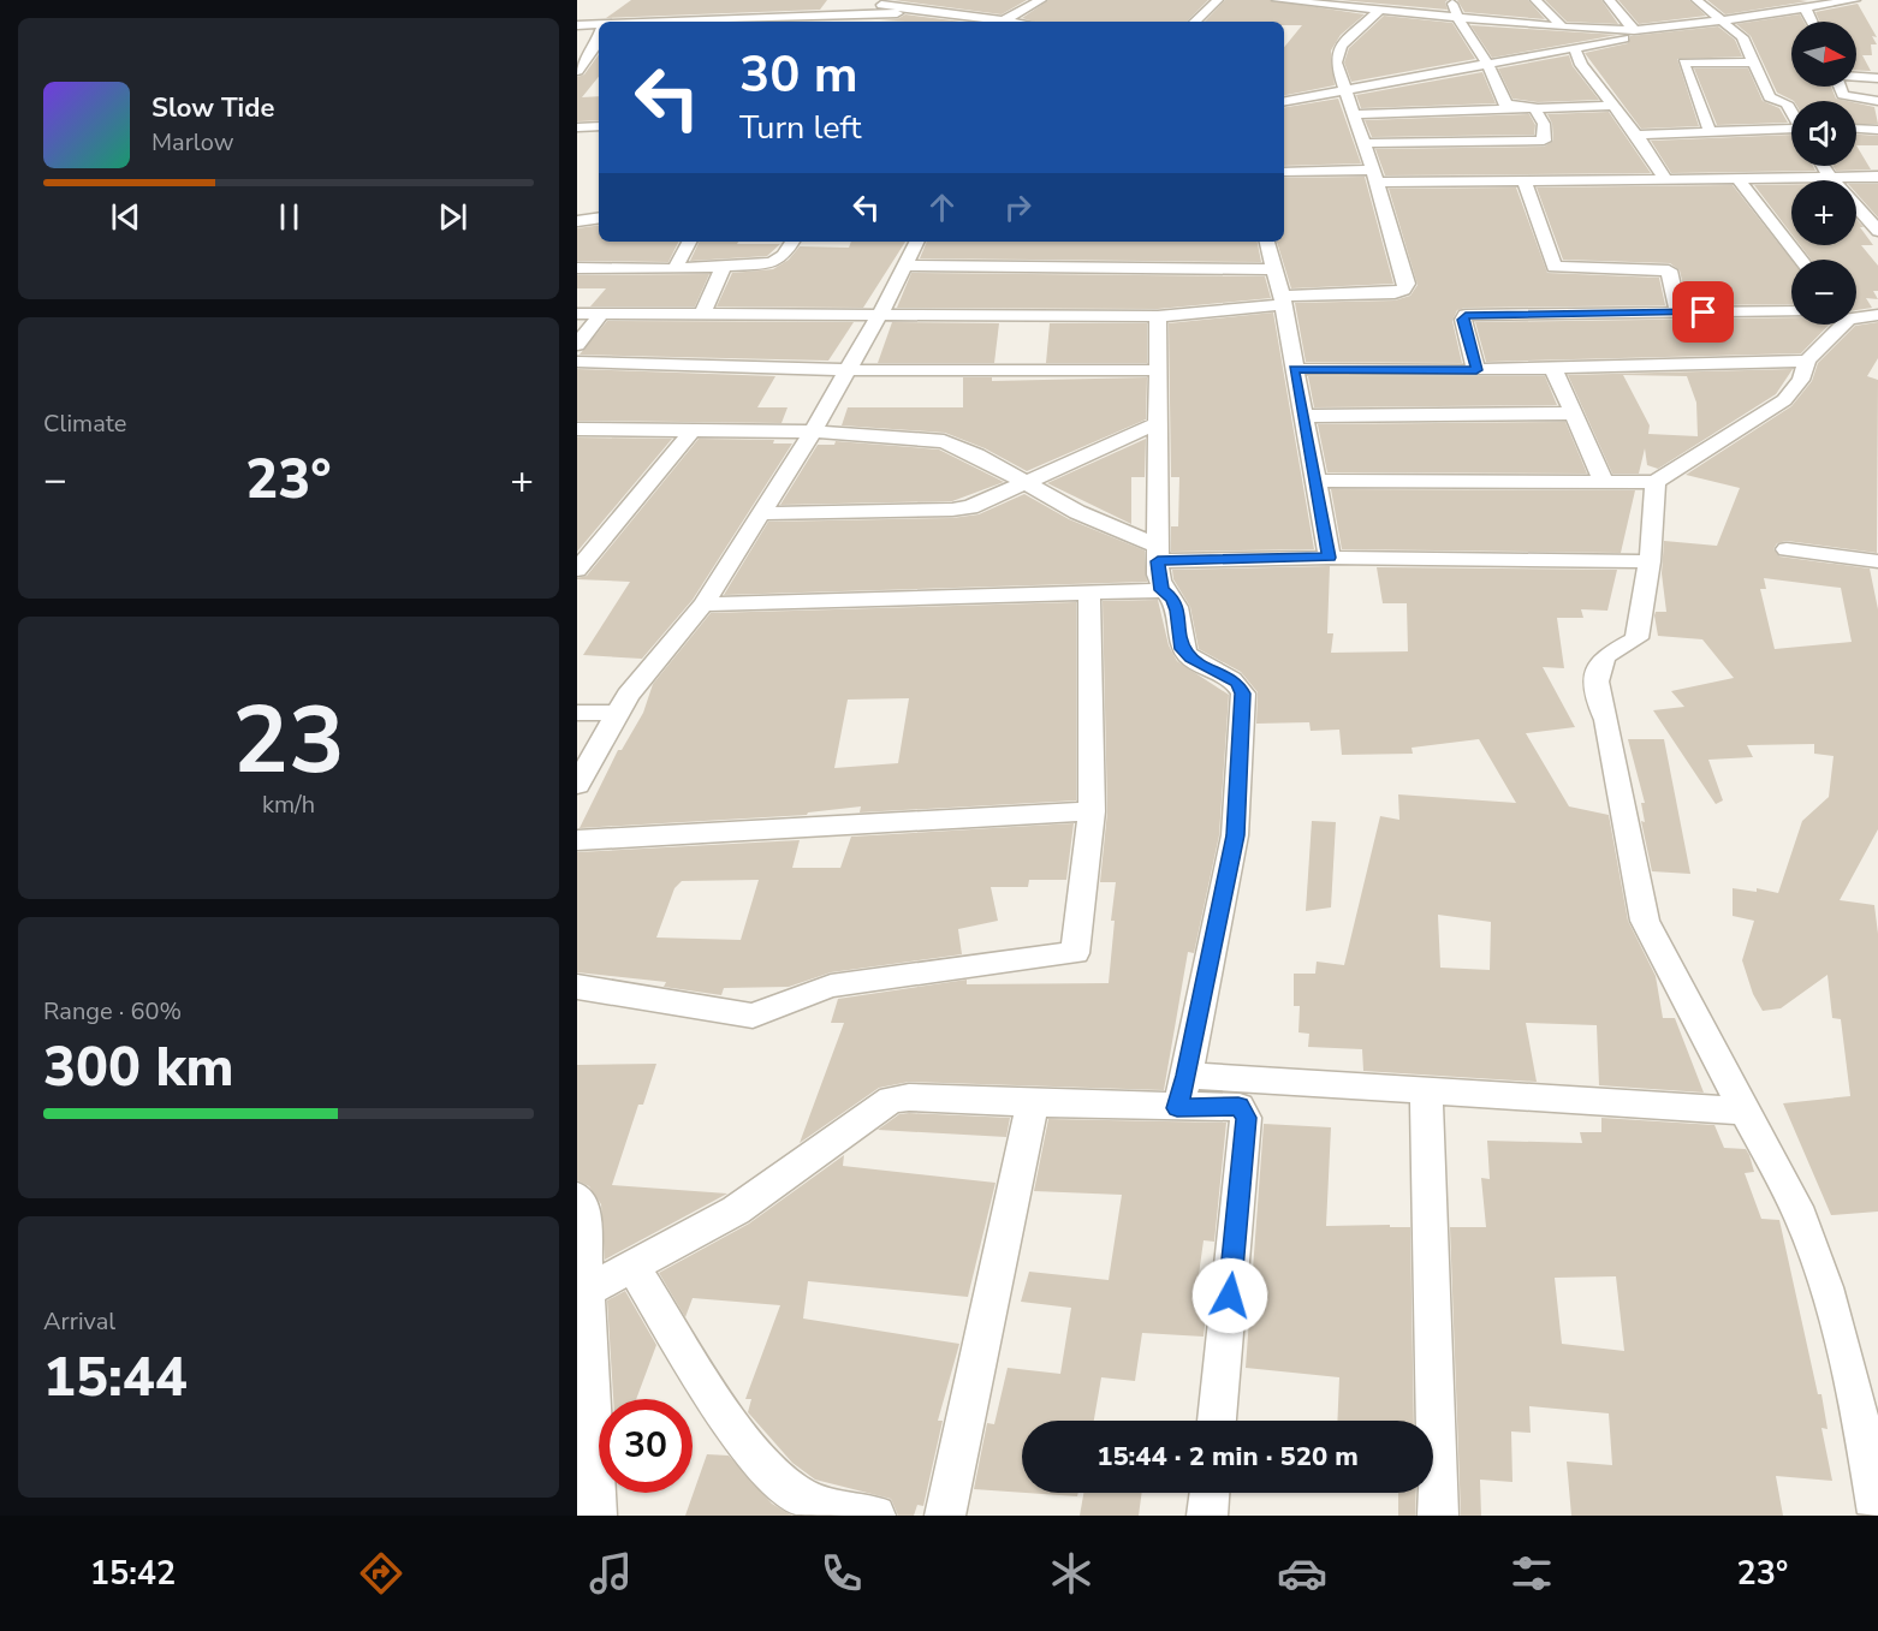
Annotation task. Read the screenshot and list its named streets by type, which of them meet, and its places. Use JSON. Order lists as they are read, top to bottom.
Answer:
{
  "north": "right",
  "page": {
    "map_buttons": ["+", "−"],
    "turn": ["30 m", "Turn left"],
    "song": ["Slow Tide", "Marlow"],
    "tile": [
      "Climate",
      ["23", "km/h"],
      ["Range · 60%", "300 km"],
      ["Arrival", "15:44"]
    ],
    "heat": ["−", "23°", "+"],
    "limit": "30",
    "trip": "15:44 · 2 min · 520 m",
    "tabs": ["15:42", "23°"]
  }
}
